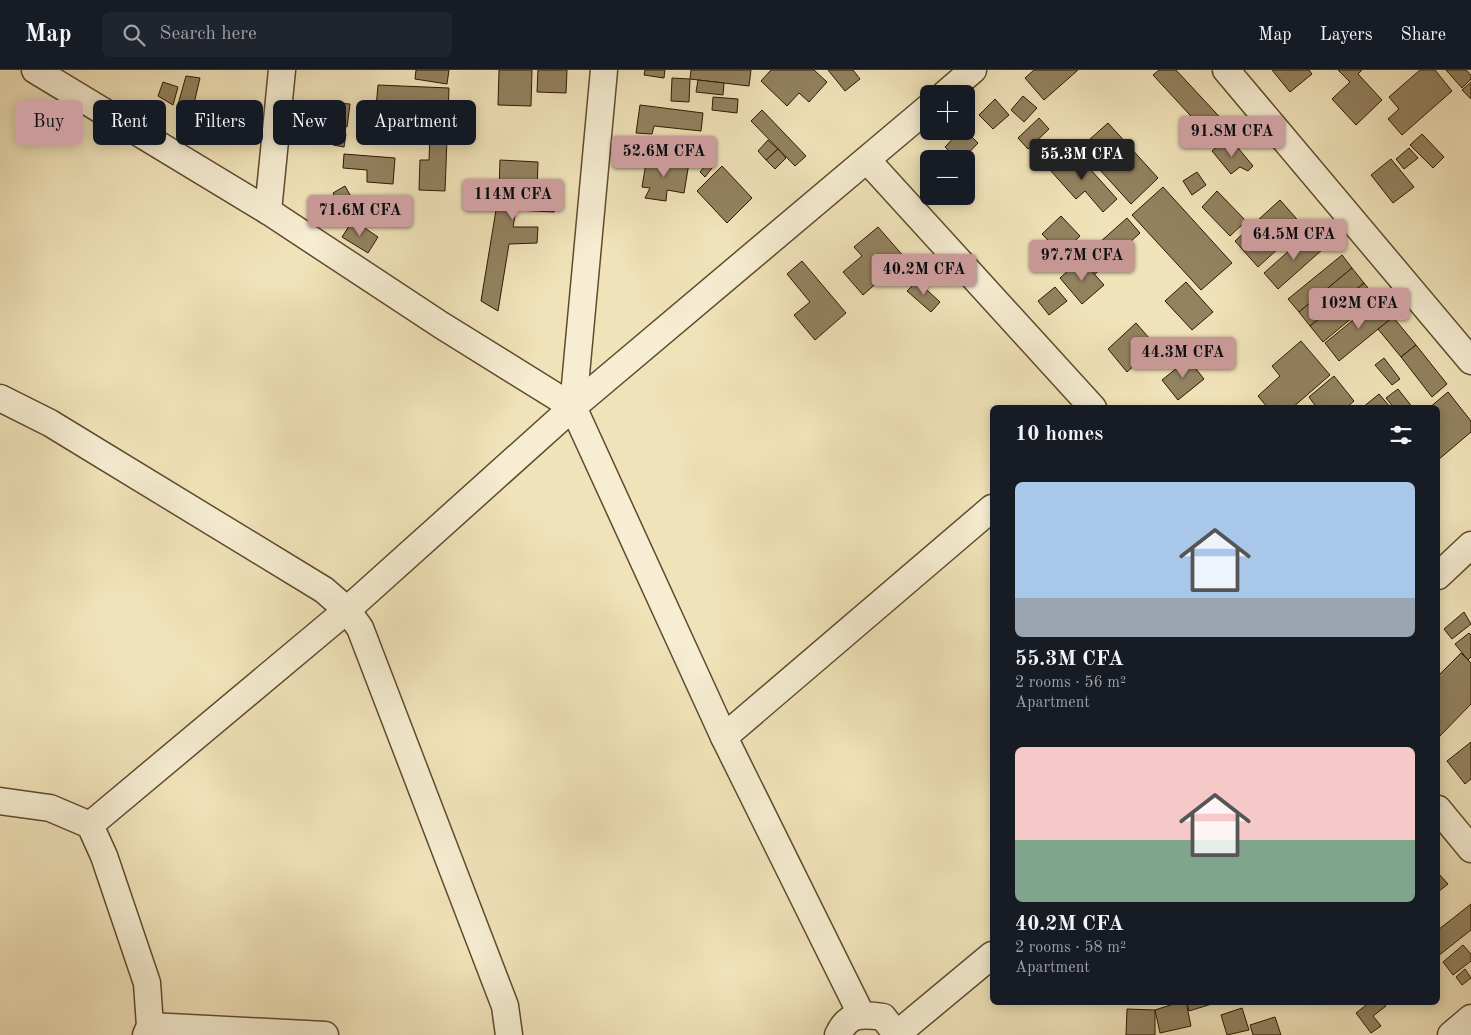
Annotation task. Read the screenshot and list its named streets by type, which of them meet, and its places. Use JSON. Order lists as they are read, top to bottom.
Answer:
{
  "page": {
    "header": "Map",
    "search": "Search here",
    "nav": ["Map", "Layers", "Share"],
    "map_buttons": ["+", "−"],
    "chip": [
      "Buy",
      "Rent",
      "Filters",
      "New",
      "Apartment"
    ],
    "price": [
      "91.8M CFA",
      "52.6M CFA",
      "55.3M CFA",
      "114M CFA",
      "71.6M CFA",
      "64.5M CFA",
      "97.7M CFA",
      "40.2M CFA",
      "102M CFA",
      "44.3M CFA"
    ],
    "heading": "10 homes",
    "list": [
      {
        "name": "55.3M CFA",
        "note": "2 rooms · 56 m² · Apartment"
      },
      {
        "name": "40.2M CFA",
        "note": "2 rooms · 58 m² · Apartment"
      }
    ]
  }
}
